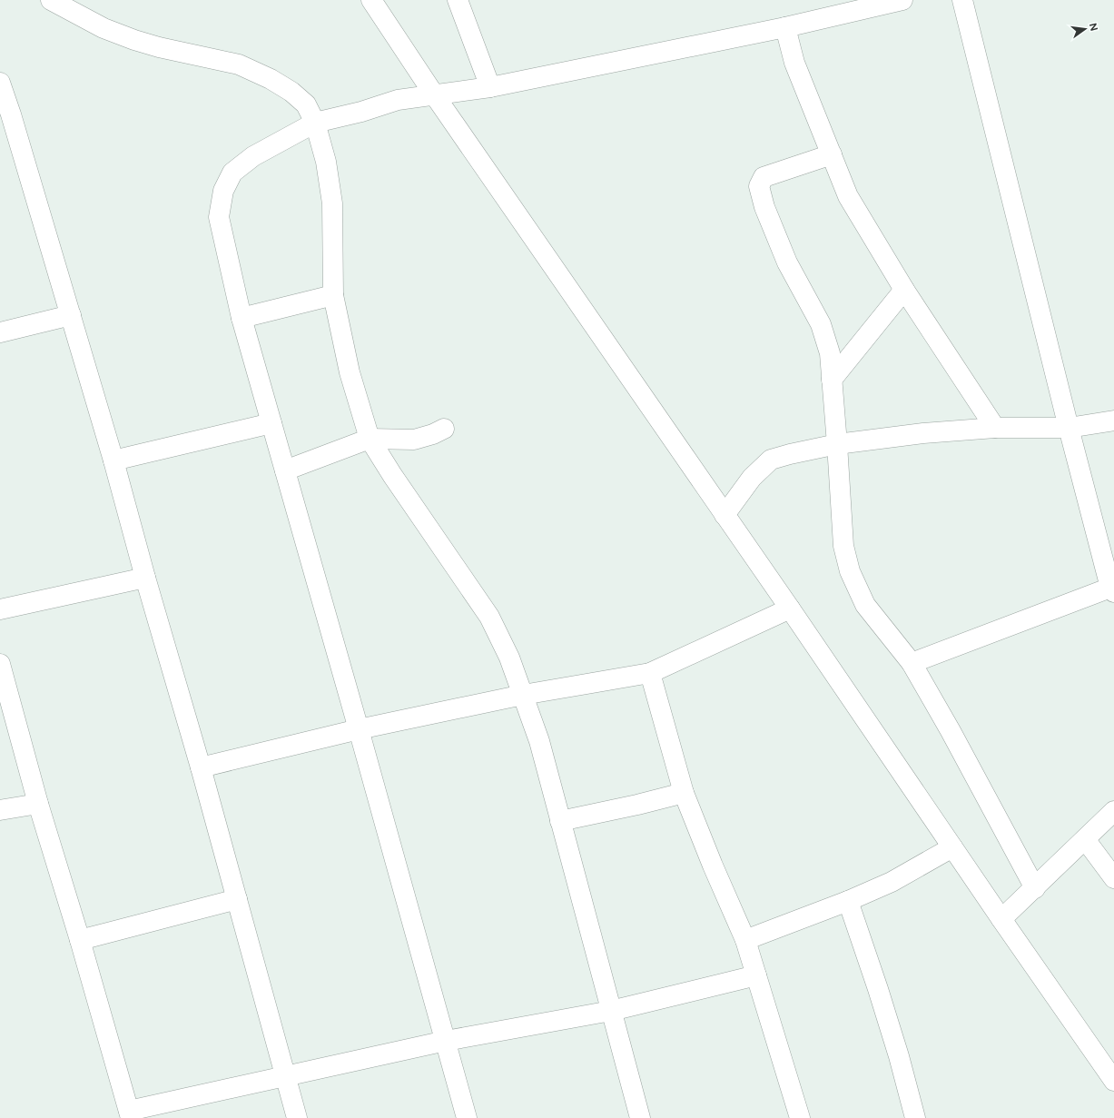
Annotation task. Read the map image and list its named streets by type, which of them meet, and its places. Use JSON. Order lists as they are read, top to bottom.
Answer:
{
  "north": "right"
}
